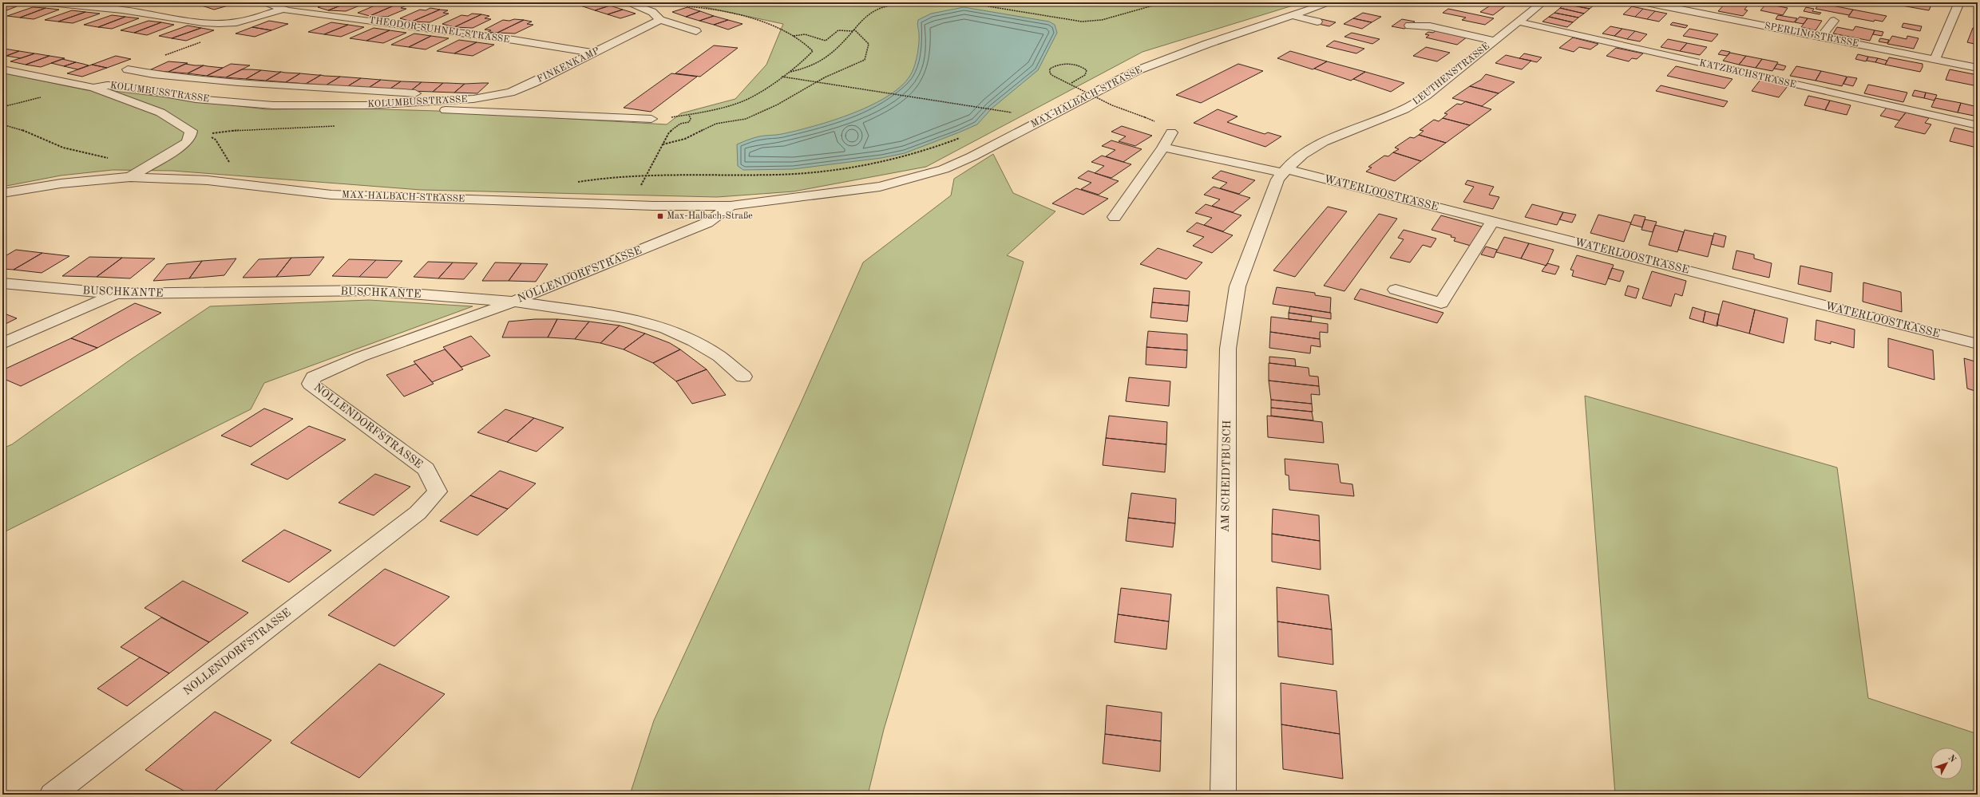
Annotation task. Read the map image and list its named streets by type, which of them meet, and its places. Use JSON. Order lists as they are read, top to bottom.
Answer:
{
  "streets": {
    "street": [
      "THEODOR-SUHNEL-STRASSE",
      "SPERLINGSTRASSE",
      "FINKENKAMP",
      "LEUTHENSTRASSE",
      "KATZBACHSTRASSE",
      "KOLUMBUSSTRASSE",
      "MAX-HALBACH-STRASSE",
      "WATERLOOSTRASSE",
      "NOLLENDORFSTRASSE",
      "BUSCHKANTE",
      "AM SCHEIDTBUSCH"
    ]
  },
  "crossings": [
    ["THEODOR-SUHNEL-STRASSE", "FINKENKAMP"],
    ["FINKENKAMP", "KOLUMBUSSTRASSE"],
    ["LEUTHENSTRASSE", "KATZBACHSTRASSE"],
    ["LEUTHENSTRASSE", "WATERLOOSTRASSE"],
    ["LEUTHENSTRASSE", "AM SCHEIDTBUSCH"],
    ["MAX-HALBACH-STRASSE", "NOLLENDORFSTRASSE"],
    ["WATERLOOSTRASSE", "AM SCHEIDTBUSCH"],
    ["NOLLENDORFSTRASSE", "BUSCHKANTE"]
  ],
  "places": {
    "transit": ["Max-Halbach-Straße"]
  },
  "north": "top right"
}
